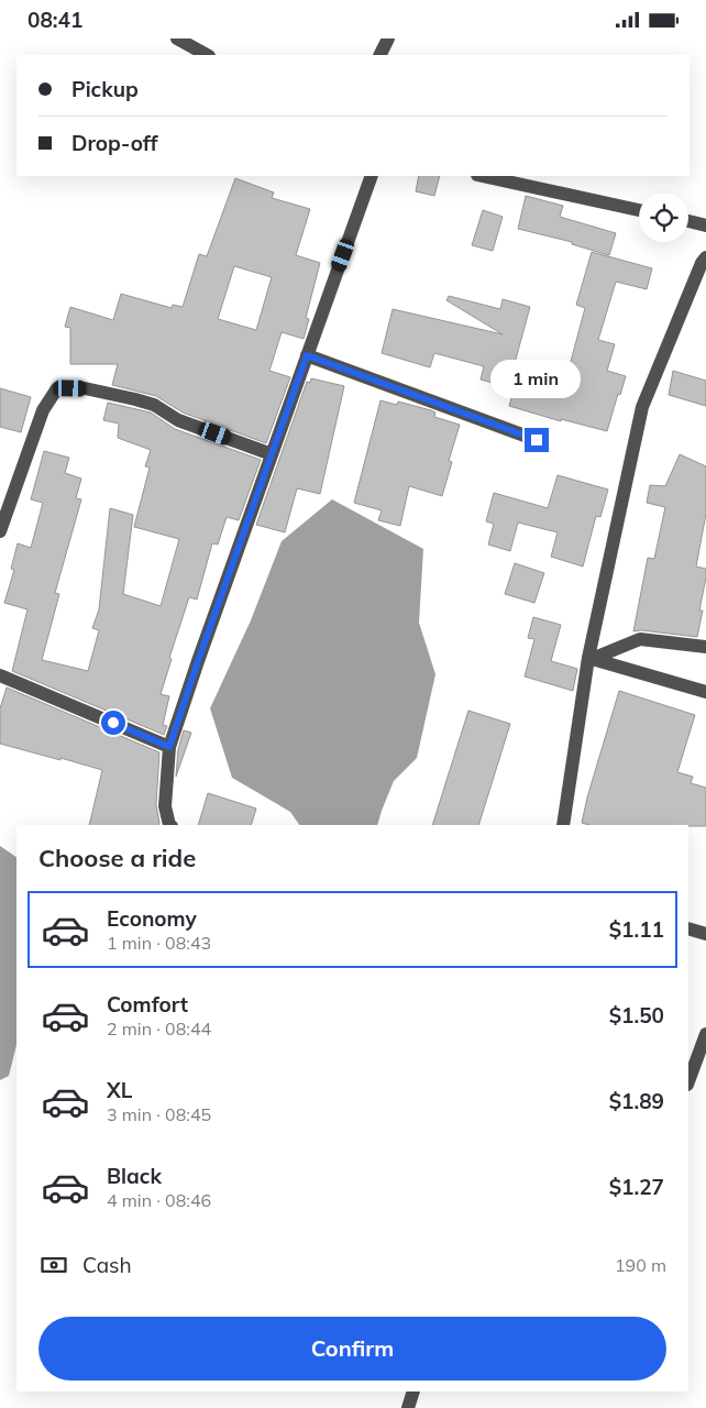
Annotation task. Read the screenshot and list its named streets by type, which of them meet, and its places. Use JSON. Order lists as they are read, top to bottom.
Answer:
{
  "page": {
    "status": "08:41",
    "banner": ["Pickup", "Drop-off"],
    "bubble": "1 min",
    "heading": "Choose a ride",
    "list": [
      {
        "name": "Economy",
        "note": "1 min · 08:43",
        "value": "$1.11"
      },
      {
        "name": "Comfort",
        "note": "2 min · 08:44",
        "value": "$1.50"
      },
      {
        "name": "XL",
        "note": "3 min · 08:45",
        "value": "$1.89"
      },
      {
        "name": "Black",
        "note": "4 min · 08:46",
        "value": "$1.27"
      }
    ],
    "pay": ["Cash", "190 m"],
    "buttons": "Confirm"
  }
}
